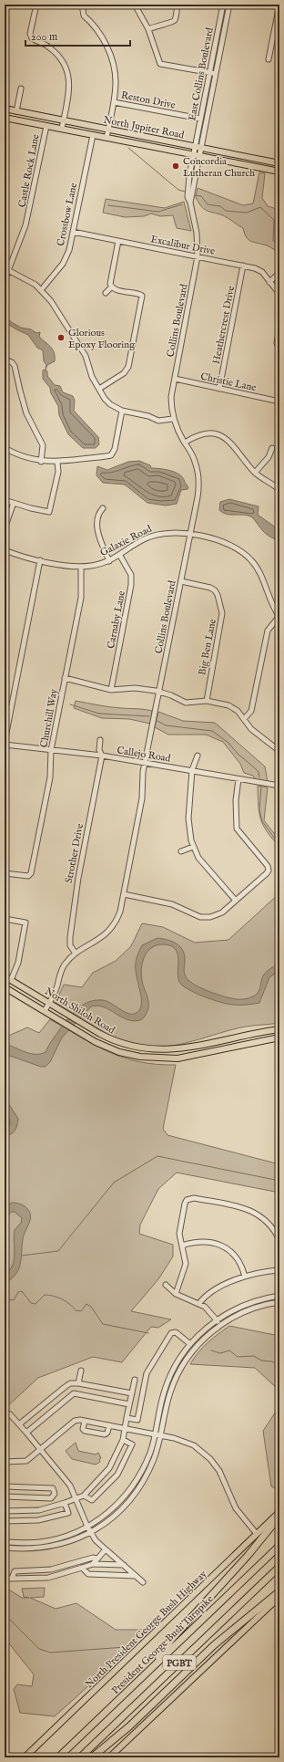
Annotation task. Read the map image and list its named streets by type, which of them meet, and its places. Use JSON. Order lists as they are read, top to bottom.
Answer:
{
  "streets": {
    "highway": ["President George Bush Turnpike", "PGBT"],
    "main road": ["North Jupiter Road", "North Shiloh Road", "North President George Bush Highway"],
    "street": [
      "East Collins Boulevard",
      "Reston Drive",
      "Castle Rock Lane",
      "Crossbow Lane",
      "Excalibur Drive",
      "Collins Boulevard",
      "Heathercrest Drive",
      "Christie Lane",
      "Galaxie Road",
      "Carnaby Lane",
      "Big Ben Lane",
      "Churchill Way",
      "Callejo Road",
      "Strother Drive"
    ]
  },
  "crossings": [
    ["East Collins Boulevard", "Reston Drive"],
    ["East Collins Boulevard", "North Jupiter Road"],
    ["East Collins Boulevard", "Collins Boulevard"],
    ["North Jupiter Road", "Castle Rock Lane"],
    ["North Jupiter Road", "Crossbow Lane"],
    ["North Jupiter Road", "Collins Boulevard"],
    ["Crossbow Lane", "Excalibur Drive"],
    ["Excalibur Drive", "Collins Boulevard"],
    ["Excalibur Drive", "Heathercrest Drive"],
    ["Collins Boulevard", "Christie Lane"],
    ["Collins Boulevard", "Galaxie Road"],
    ["Collins Boulevard", "Big Ben Lane"],
    ["Collins Boulevard", "Callejo Road"],
    ["Collins Boulevard", "Strother Drive"],
    ["Collins Boulevard", "North Shiloh Road"],
    ["Heathercrest Drive", "Christie Lane"],
    ["Galaxie Road", "Carnaby Lane"],
    ["Galaxie Road", "Churchill Way"],
    ["Churchill Way", "Callejo Road"],
    ["Callejo Road", "Strother Drive"]
  ],
  "places": ["Concordia Lutheran Church", "Glorious Epoxy Flooring"],
  "scale_bar": "200 m"
}
